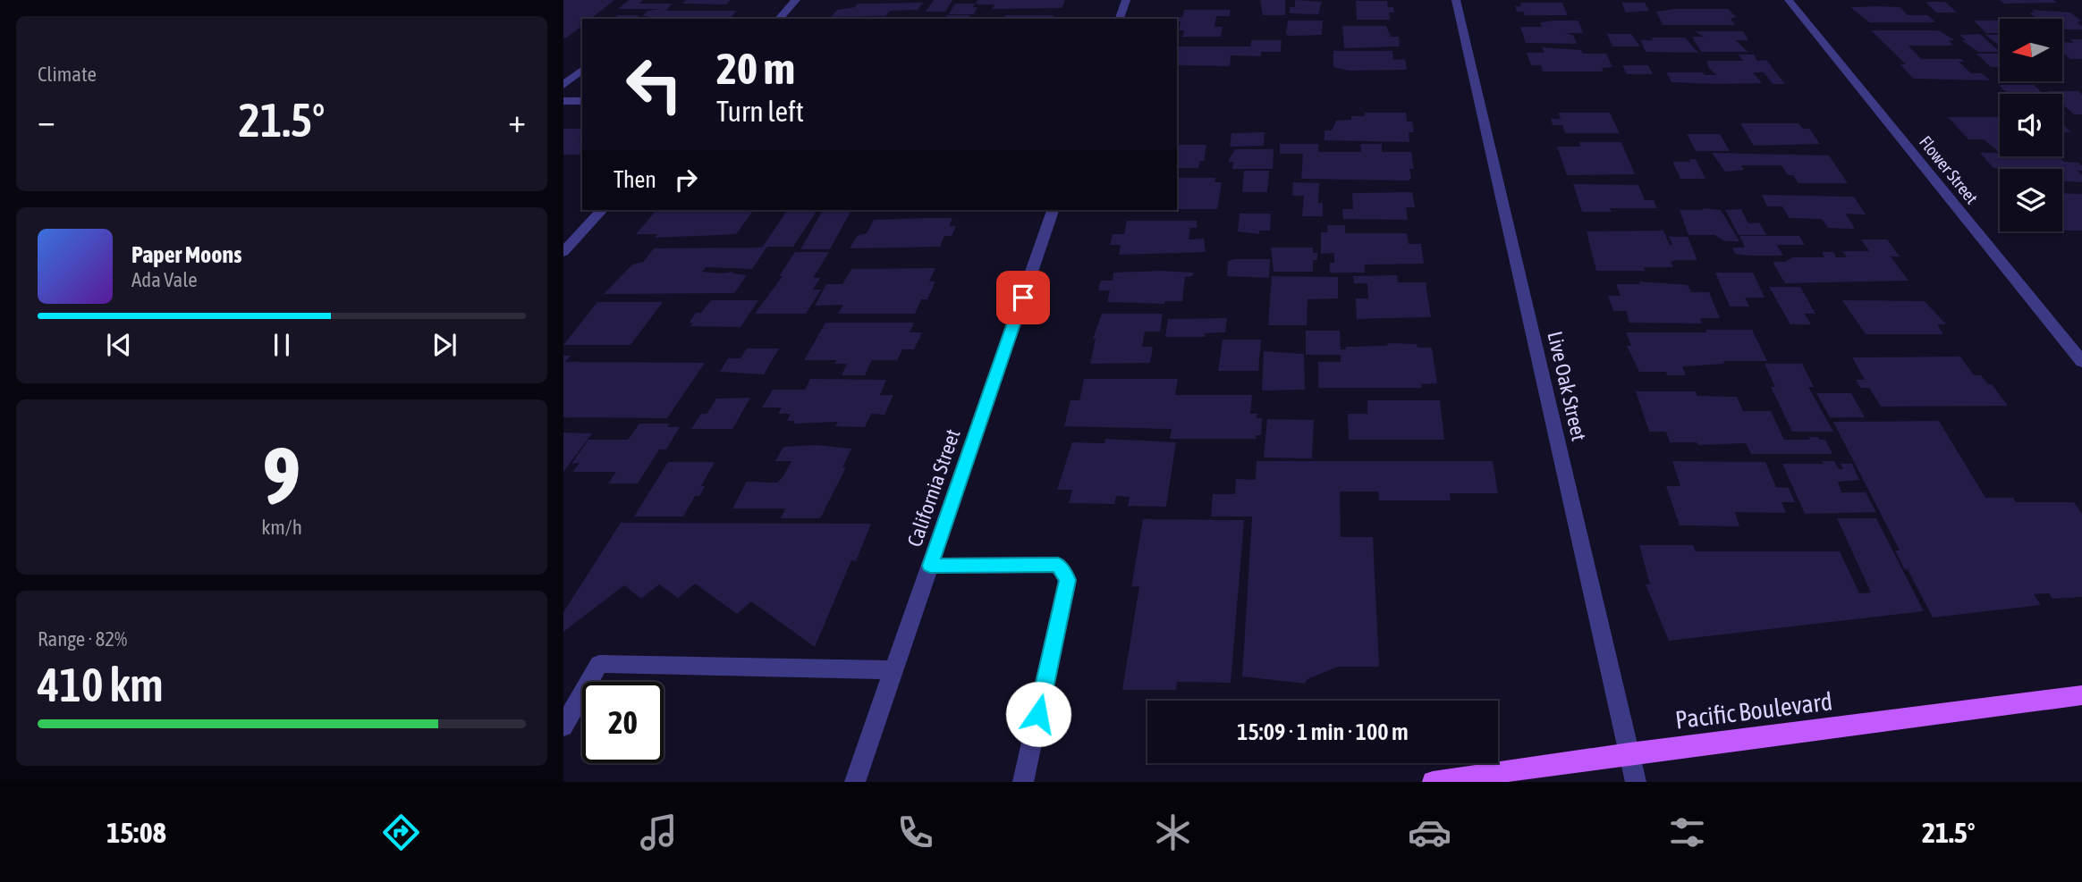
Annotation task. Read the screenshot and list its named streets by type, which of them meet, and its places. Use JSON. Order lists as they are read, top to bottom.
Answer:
{
  "streets": {
    "main road": ["Pacific Boulevard"],
    "street": ["Flower Street", "Live Oak Street", "California Street"]
  },
  "crossings": [
    ["Live Oak Street", "Pacific Boulevard"]
  ],
  "north": "left",
  "page": {
    "tile": [
      "Climate",
      ["9", "km/h"],
      ["Range · 82%", "410 km"]
    ],
    "turn": ["20 m", "Turn left"],
    "heat": ["−", "21.5°", "+"],
    "then": "Then",
    "song": ["Paper Moons", "Ada Vale"],
    "limit": "20",
    "trip": "15:09 · 1 min · 100 m",
    "tabs": ["15:08", "21.5°"]
  }
}
